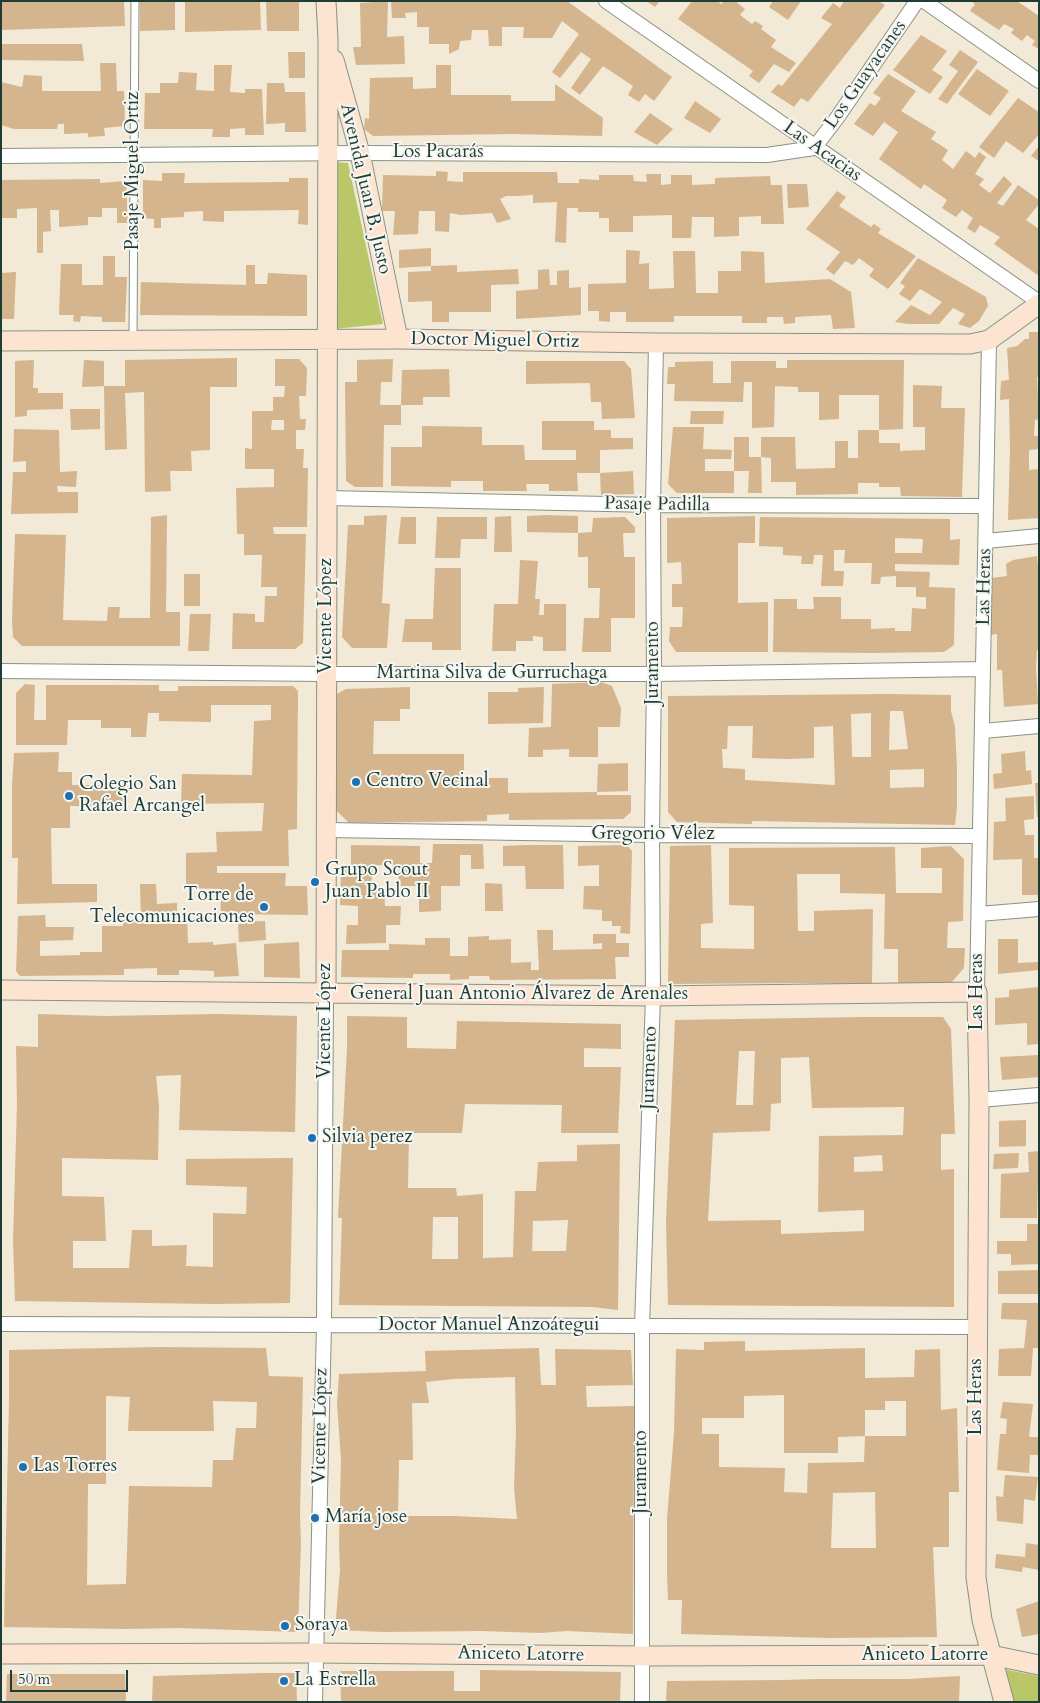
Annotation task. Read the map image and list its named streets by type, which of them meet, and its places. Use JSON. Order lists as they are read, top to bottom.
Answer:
{
  "streets": {
    "street": [
      "Los Guayacanes",
      "Las Acacias",
      "Los Pacarás",
      "Avenida Juan B. Justo",
      "Doctor Miguel Ortiz",
      "Pasaje Padilla",
      "Las Heras",
      "Vicente López",
      "Juramento",
      "Martina Silva de Gurruchaga",
      "Gregorio Vélez",
      "General Juan Antonio Álvarez de Arenales",
      "Doctor Manuel Anzoátegui",
      "Aniceto Latorre"
    ],
    "lane": ["Pasaje Miguel Ortiz"]
  },
  "crossings": [
    ["Los Guayacanes", "Las Acacias"],
    ["Los Guayacanes", "Los Pacarás"],
    ["Las Acacias", "Los Pacarás"],
    ["Los Pacarás", "Pasaje Miguel Ortiz"],
    ["Los Pacarás", "Avenida Juan B. Justo"],
    ["Pasaje Miguel Ortiz", "Doctor Miguel Ortiz"],
    ["Avenida Juan B. Justo", "Doctor Miguel Ortiz"],
    ["Avenida Juan B. Justo", "Vicente López"],
    ["Doctor Miguel Ortiz", "Las Heras"],
    ["Doctor Miguel Ortiz", "Vicente López"],
    ["Doctor Miguel Ortiz", "Juramento"],
    ["Pasaje Padilla", "Las Heras"],
    ["Pasaje Padilla", "Vicente López"],
    ["Pasaje Padilla", "Juramento"],
    ["Las Heras", "Martina Silva de Gurruchaga"],
    ["Las Heras", "Gregorio Vélez"],
    ["Las Heras", "General Juan Antonio Álvarez de Arenales"],
    ["Las Heras", "Doctor Manuel Anzoátegui"],
    ["Las Heras", "Aniceto Latorre"],
    ["Vicente López", "Martina Silva de Gurruchaga"],
    ["Vicente López", "Gregorio Vélez"],
    ["Vicente López", "General Juan Antonio Álvarez de Arenales"],
    ["Vicente López", "Doctor Manuel Anzoátegui"],
    ["Vicente López", "Aniceto Latorre"],
    ["Juramento", "Martina Silva de Gurruchaga"],
    ["Juramento", "Gregorio Vélez"],
    ["Juramento", "General Juan Antonio Álvarez de Arenales"],
    ["Juramento", "Doctor Manuel Anzoátegui"],
    ["Juramento", "Aniceto Latorre"]
  ],
  "places": [
    "Centro Vecinal",
    "Colegio San Rafael Arcangel",
    "Grupo Scout Juan Pablo II",
    "Torre de Telecomunicaciones",
    "Silvia perez",
    "Las Torres",
    "María jose",
    "Soraya",
    "La Estrella"
  ],
  "scale_bar": "50 m"
}
